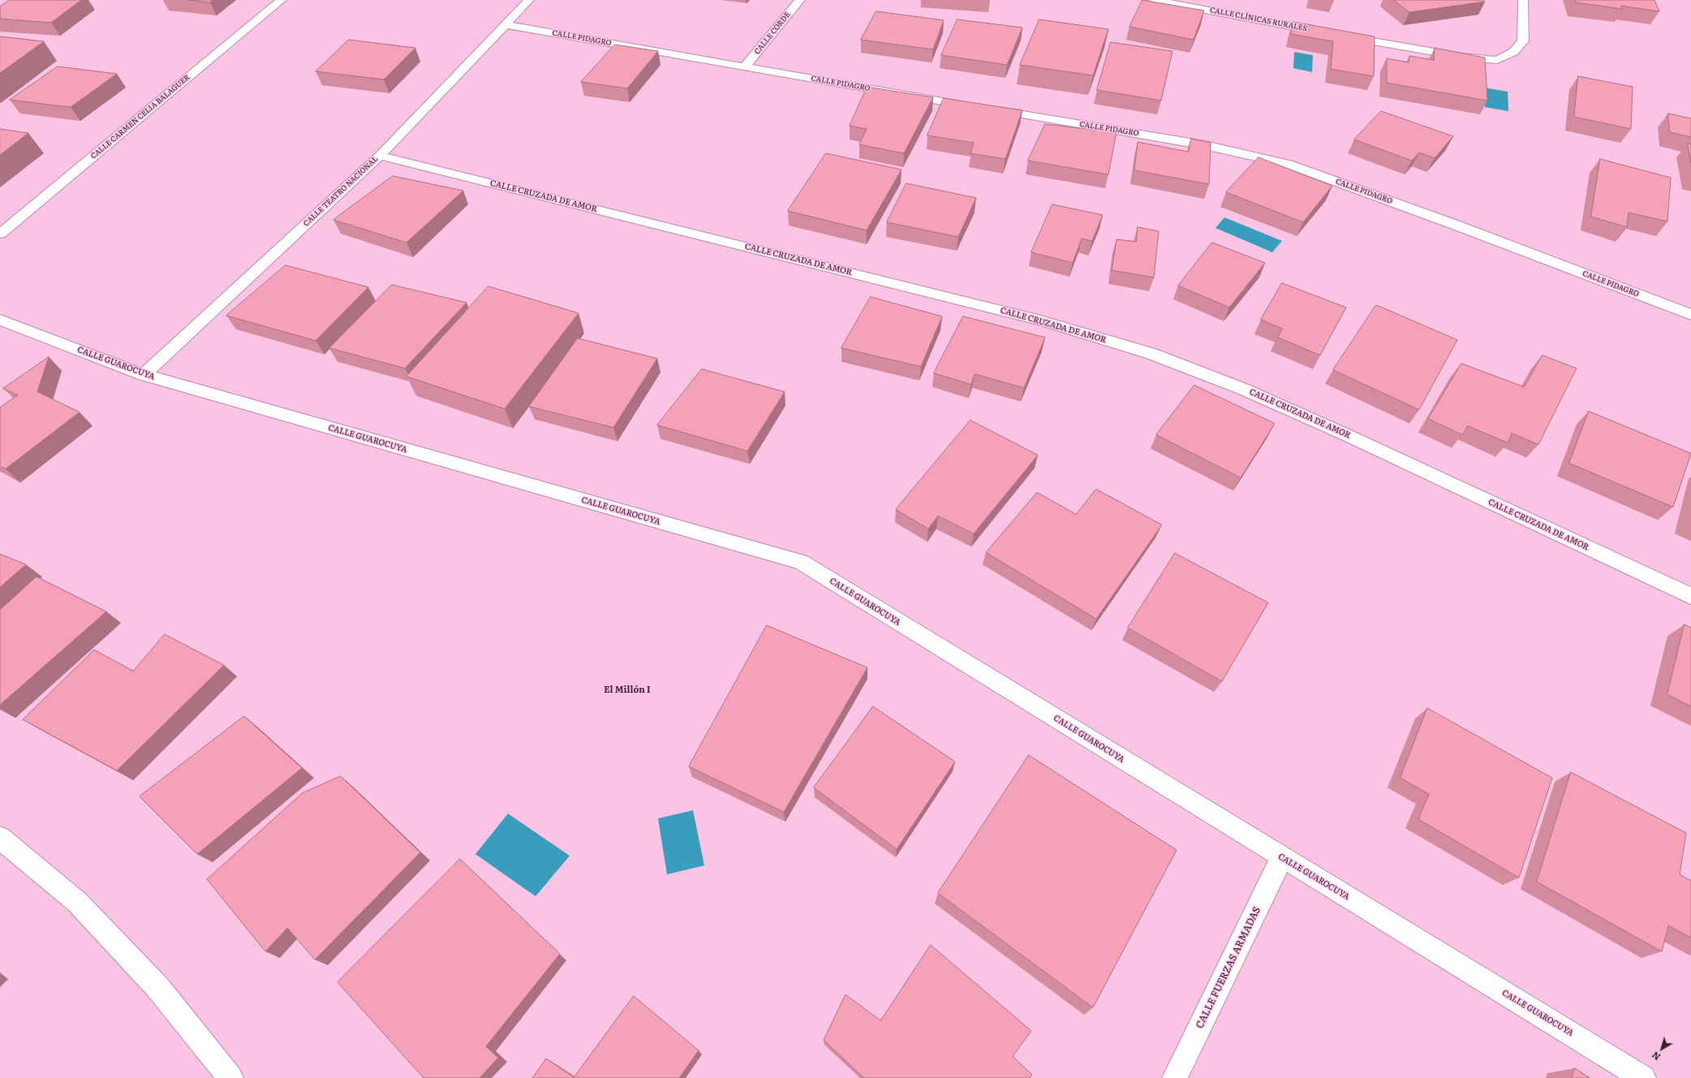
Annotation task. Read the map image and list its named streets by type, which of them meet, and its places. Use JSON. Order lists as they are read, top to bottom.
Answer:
{
  "streets": {
    "street": [
      "CALLE CLÍNICAS RURALES",
      "CALLE CORDE",
      "CALLE PIDAGRO",
      "CALLE CARMEN CELIA BALAGUER",
      "CALLE TEATRO NACIONAL",
      "CALLE CRUZADA DE AMOR",
      "CALLE GUAROCUYA",
      "CALLE FUERZAS ARMADAS"
    ]
  },
  "crossings": [
    ["CALLE CORDE", "CALLE PIDAGRO"],
    ["CALLE PIDAGRO", "CALLE TEATRO NACIONAL"],
    ["CALLE TEATRO NACIONAL", "CALLE CRUZADA DE AMOR"],
    ["CALLE TEATRO NACIONAL", "CALLE GUAROCUYA"],
    ["CALLE GUAROCUYA", "CALLE FUERZAS ARMADAS"]
  ],
  "districts": ["El Millón I"],
  "north": "bottom left"
}
